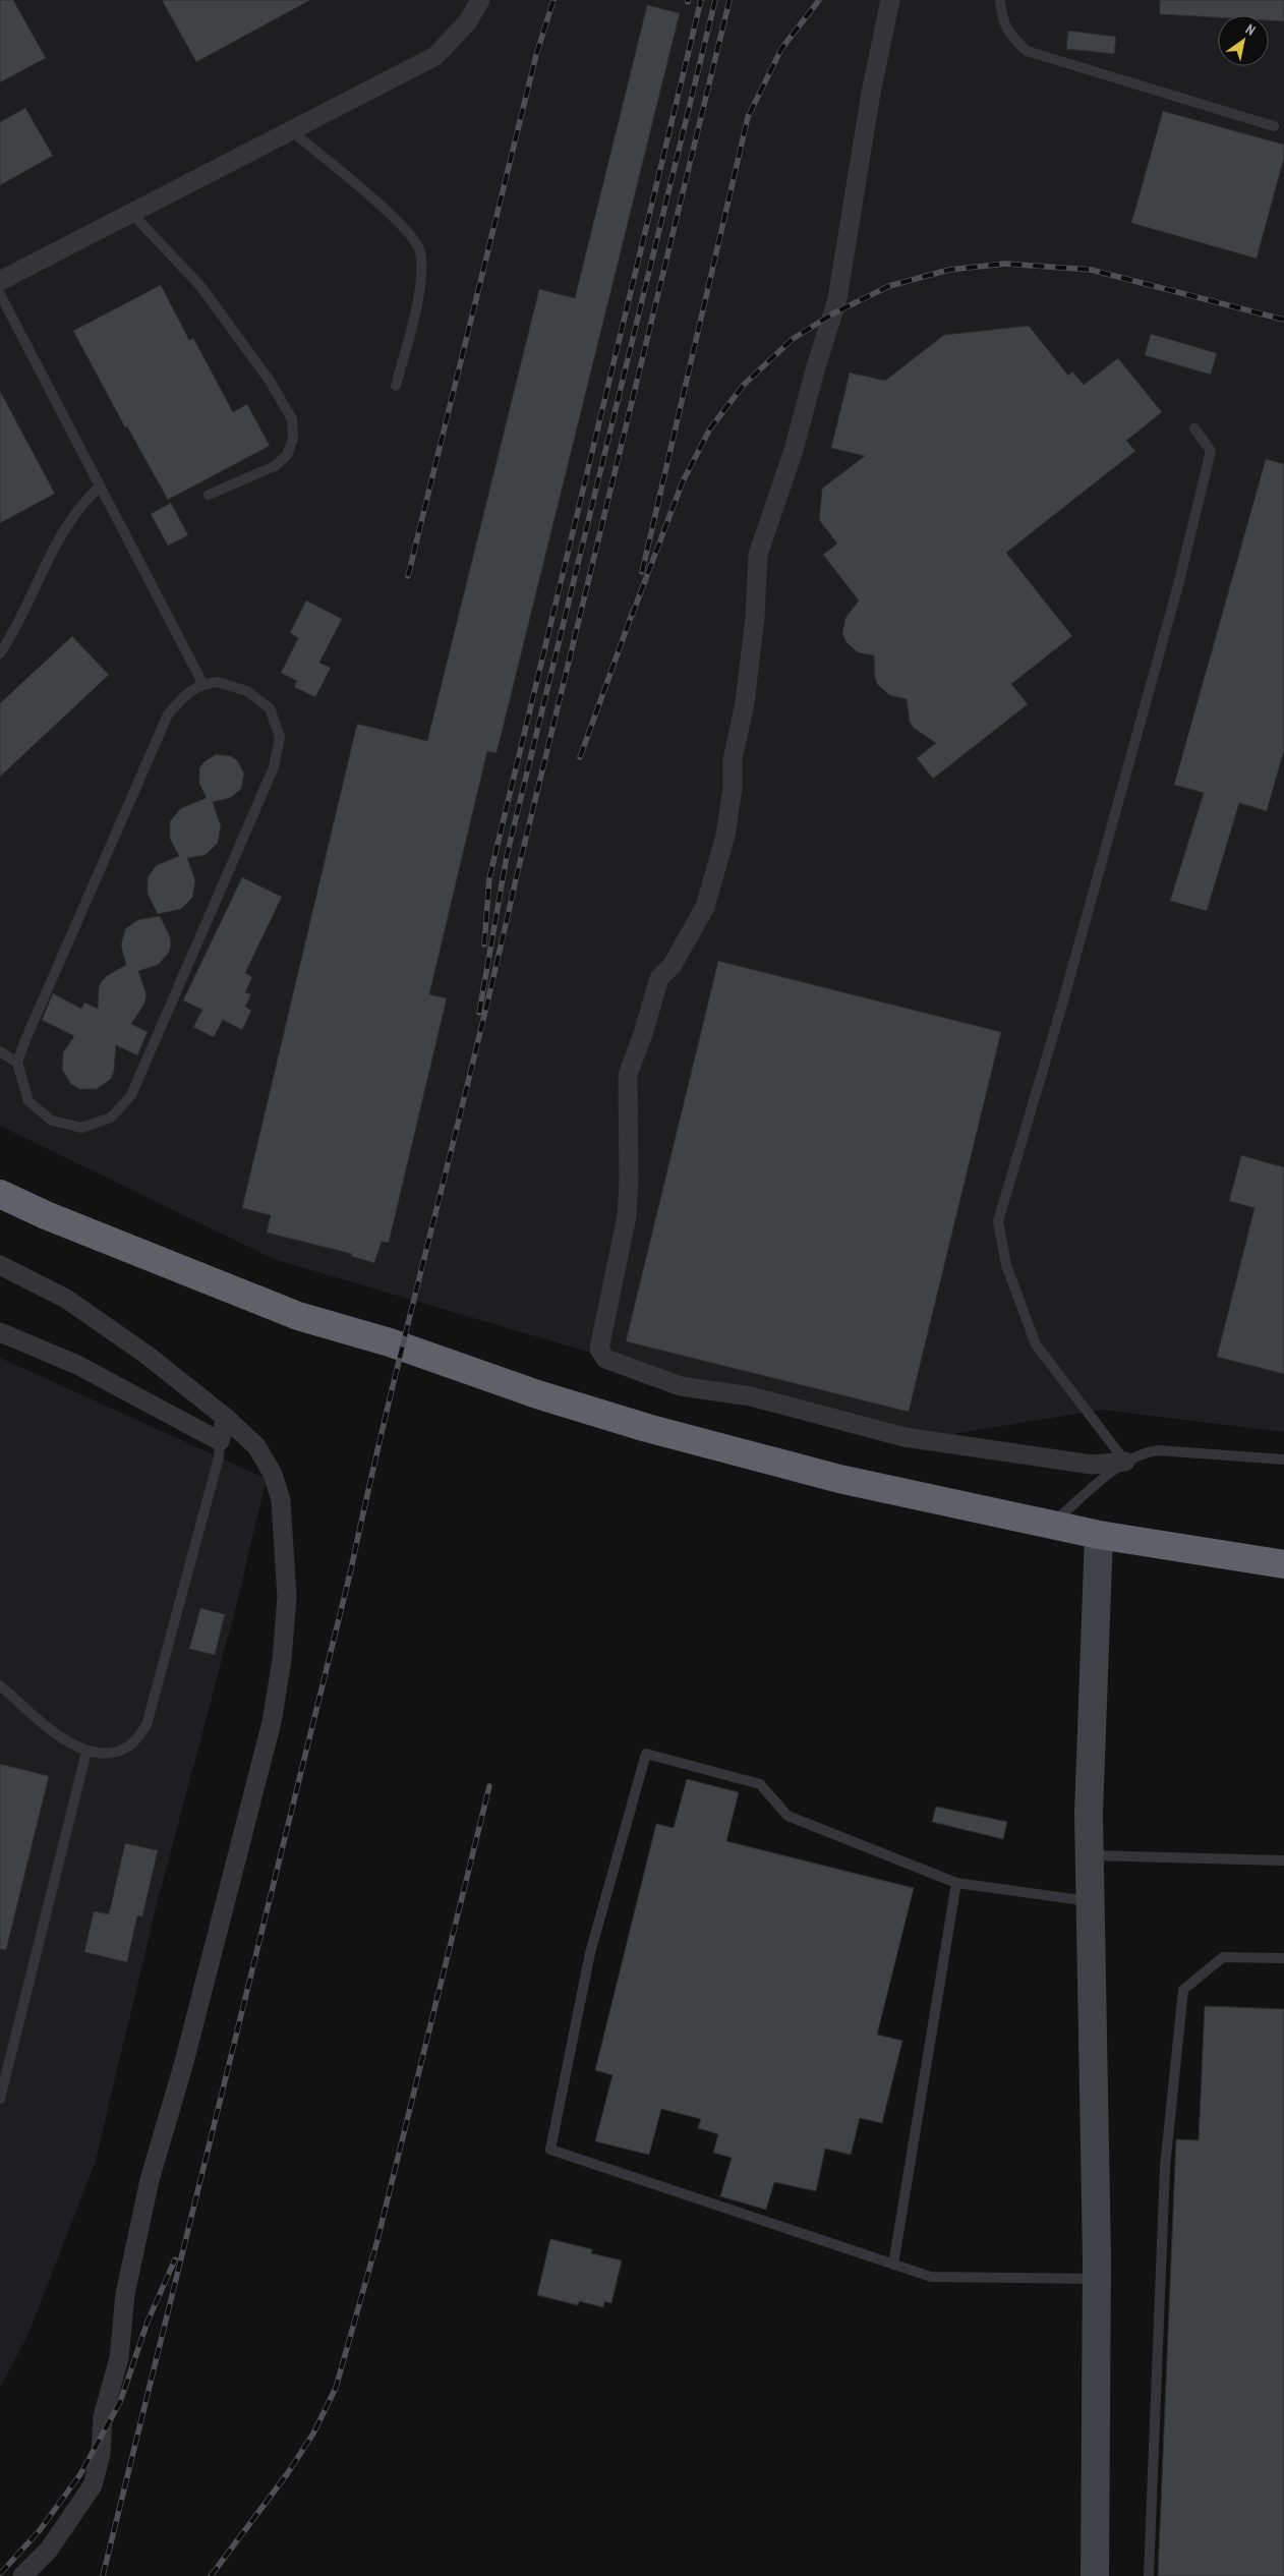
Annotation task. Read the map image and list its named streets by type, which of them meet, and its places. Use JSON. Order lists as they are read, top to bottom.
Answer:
{
  "north": "top right"
}
